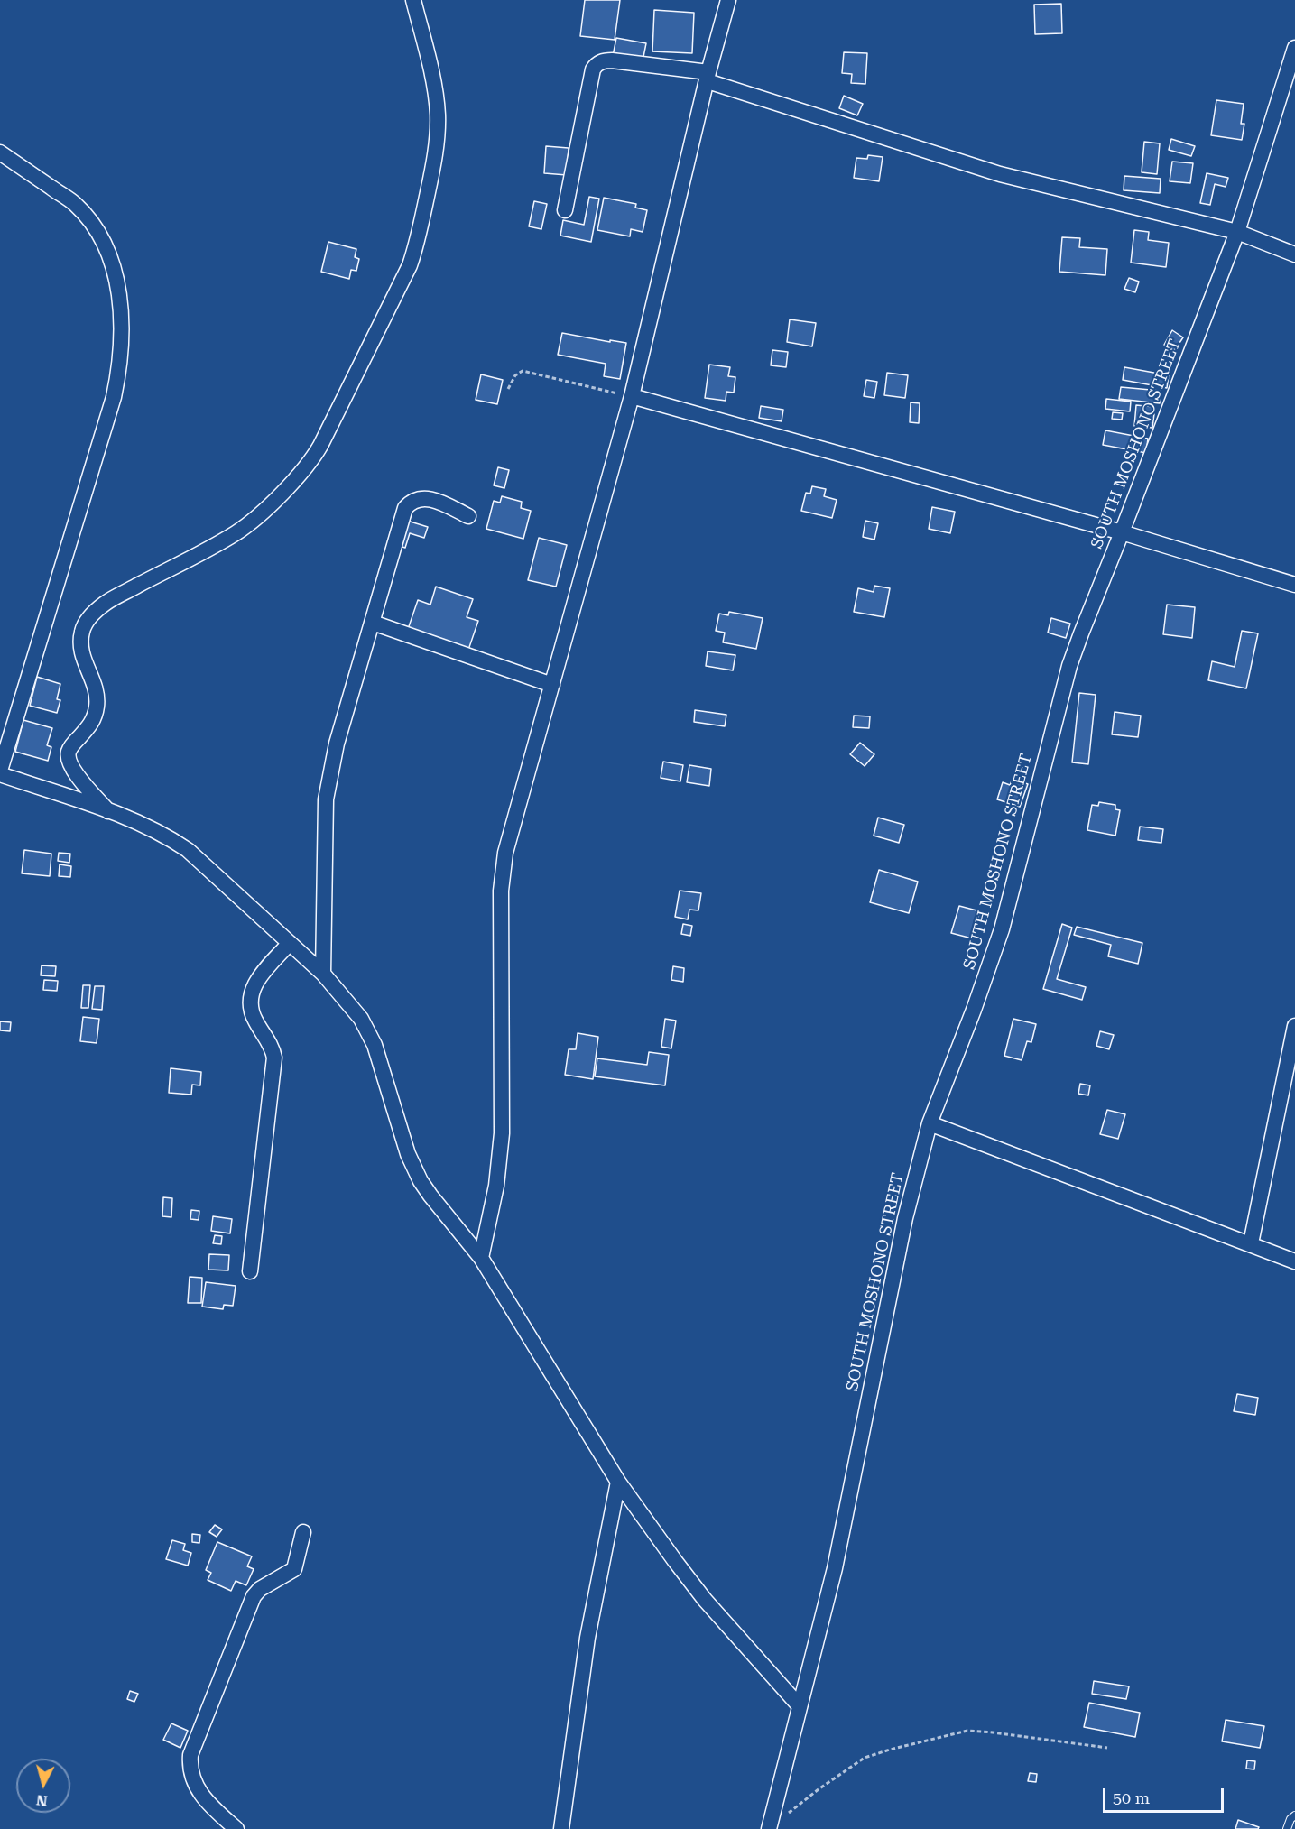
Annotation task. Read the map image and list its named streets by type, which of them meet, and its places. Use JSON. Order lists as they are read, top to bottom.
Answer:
{
  "streets": {
    "street": ["SOUTH MOSHONO STREET"]
  },
  "scale_bar": "50 m",
  "north": "bottom"
}
